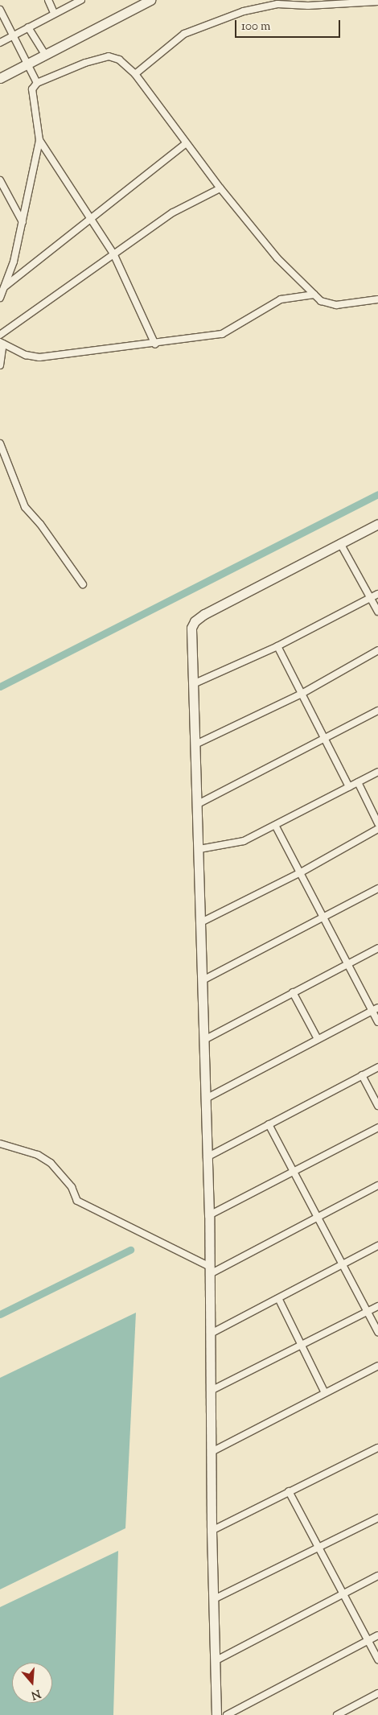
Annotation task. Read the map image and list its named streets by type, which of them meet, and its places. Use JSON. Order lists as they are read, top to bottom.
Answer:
{
  "scale_bar": "100 m",
  "north": "bottom"
}
